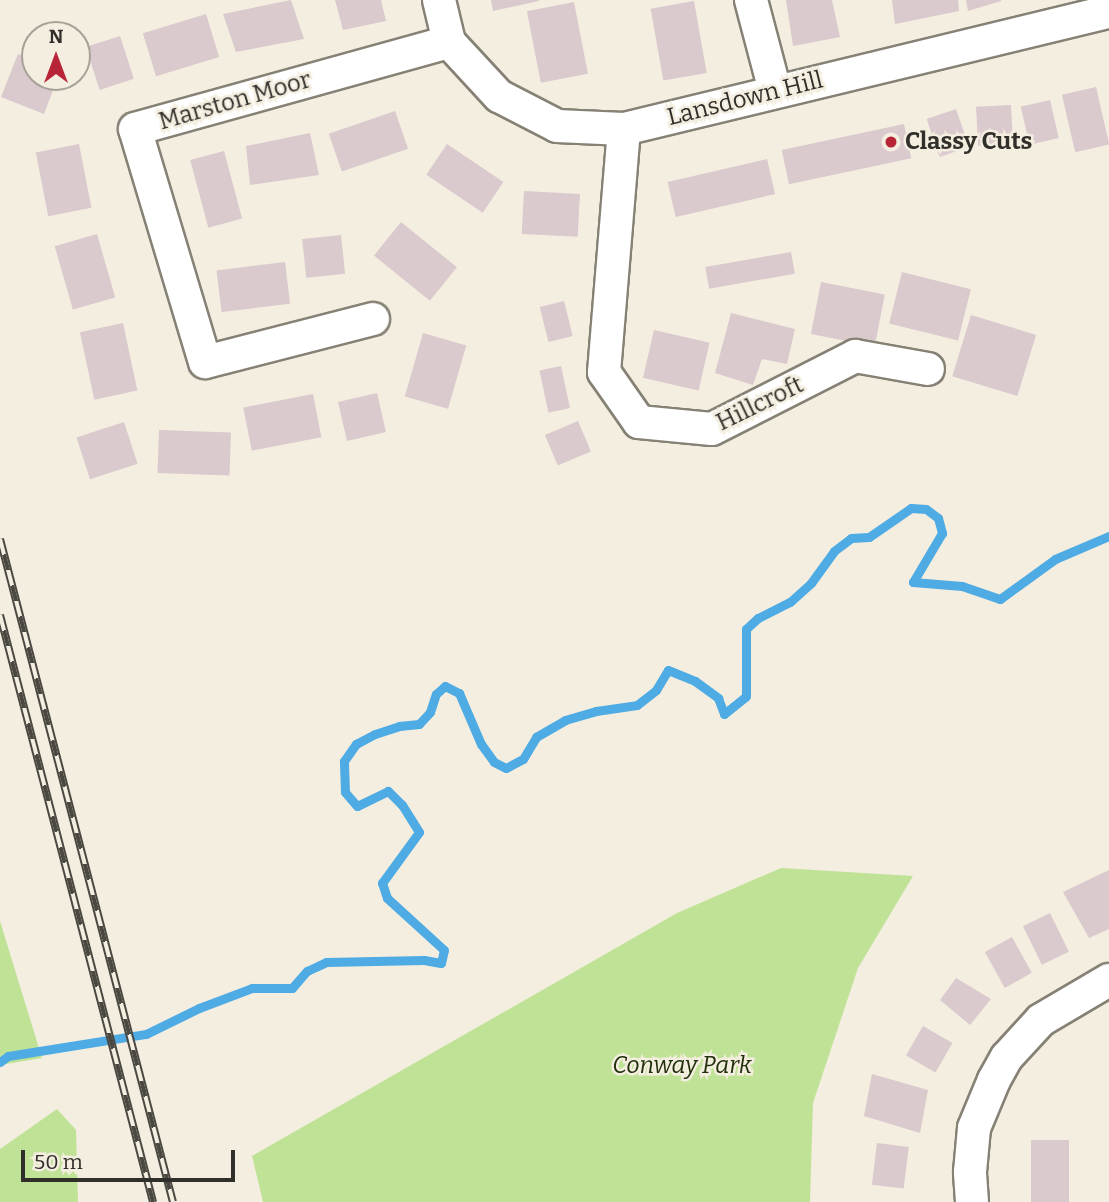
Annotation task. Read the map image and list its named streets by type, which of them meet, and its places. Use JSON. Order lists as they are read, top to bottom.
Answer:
{
  "streets": {
    "street": ["Lansdown Hill", "Marston Moor", "Hillcroft"]
  },
  "crossings": [
    ["Lansdown Hill", "Marston Moor"],
    ["Lansdown Hill", "Hillcroft"]
  ],
  "parks": ["Conway Park"],
  "places": ["Classy Cuts"],
  "scale_bar": "50 m",
  "north": "top"
}
